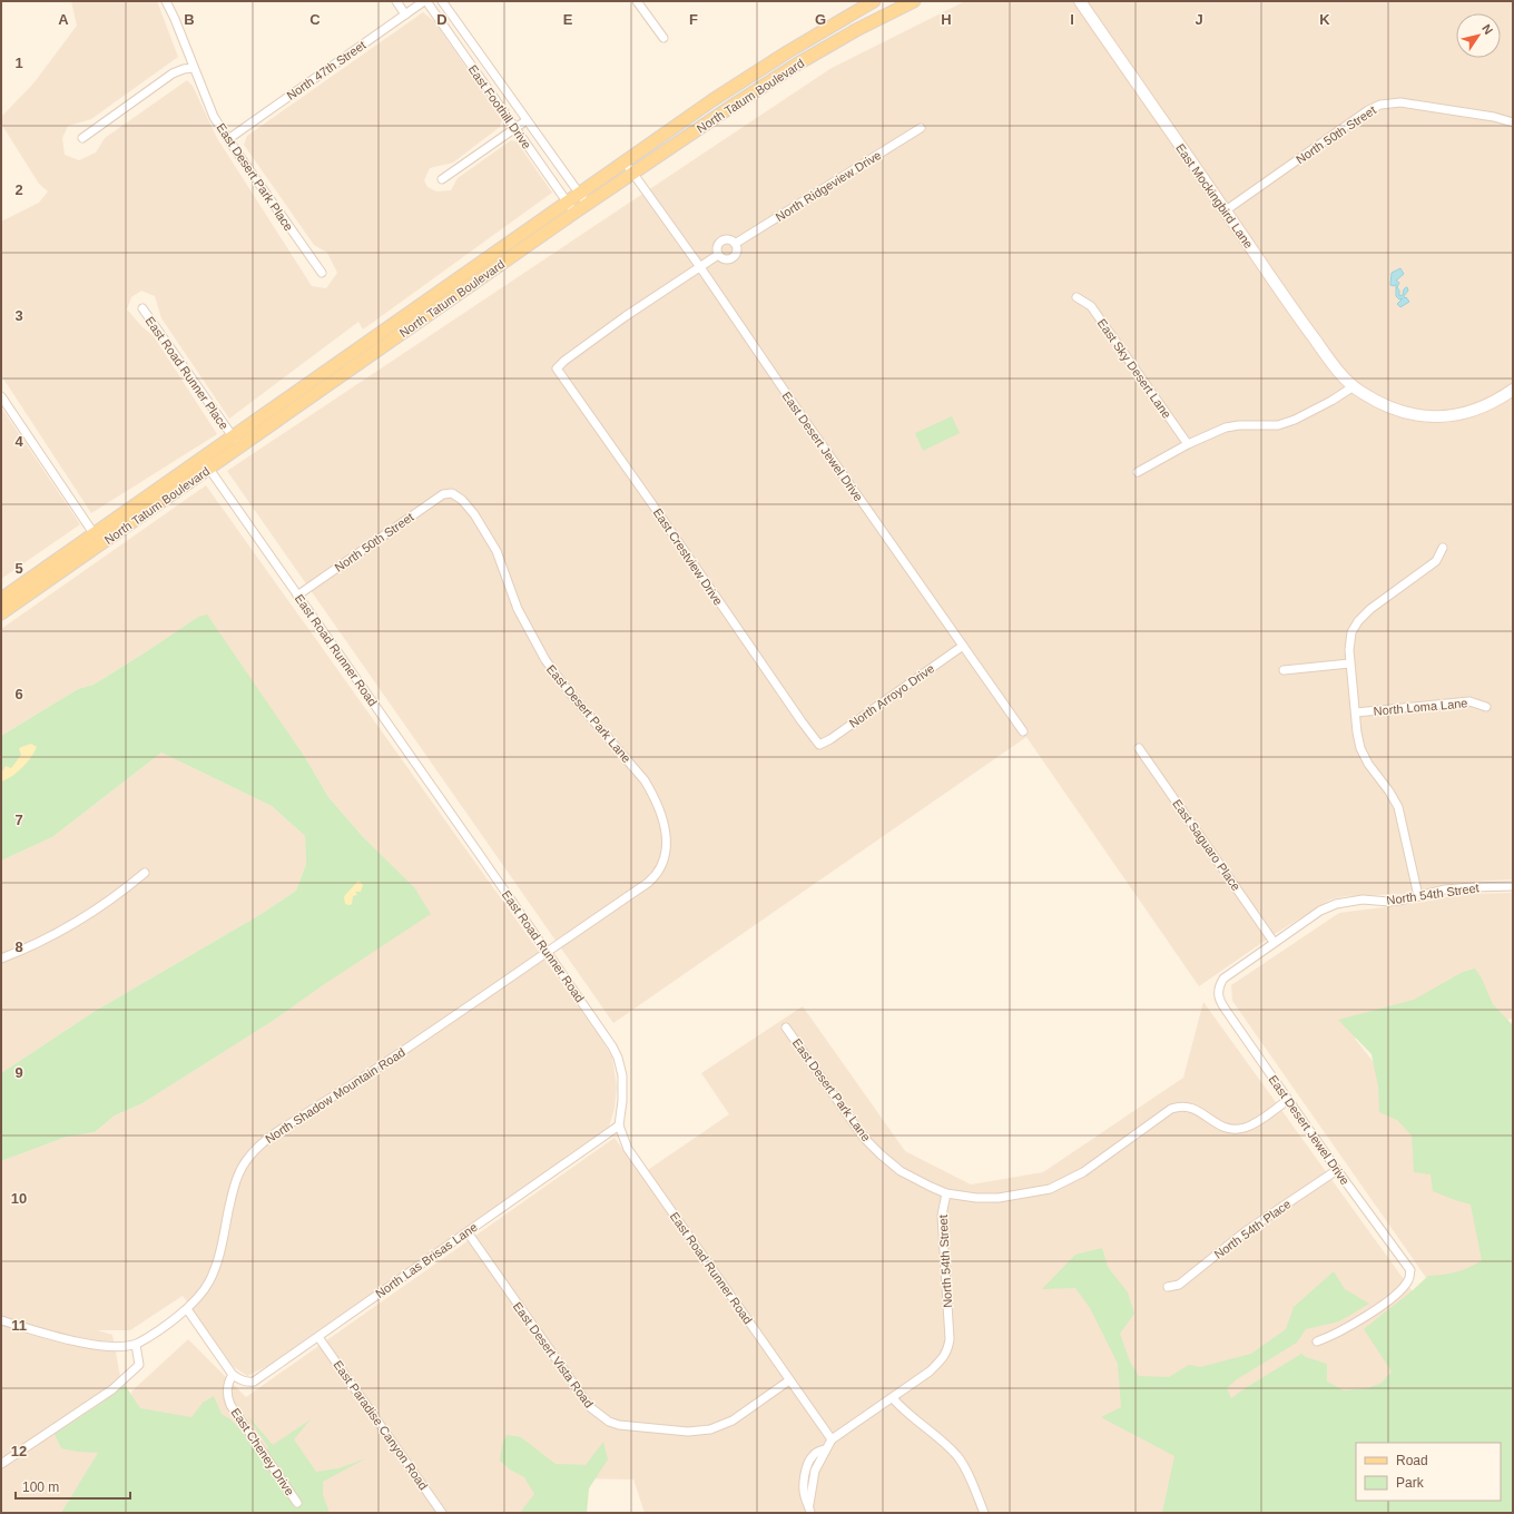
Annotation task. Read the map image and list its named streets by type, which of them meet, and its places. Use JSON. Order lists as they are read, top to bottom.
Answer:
{
  "streets": {
    "main road": ["North Tatum Boulevard"],
    "street": [
      "North 47th Street",
      "East Foothill Drive",
      "North 50th Street",
      "East Desert Park Place",
      "North Ridgeview Drive",
      "East Mockingbird Lane",
      "East Sky Desert Lane",
      "East Road Runner Place",
      "East Desert Jewel Drive",
      "East Crestview Drive",
      "East Road Runner Road",
      "North Arroyo Drive",
      "North Loma Lane",
      "East Desert Park Lane",
      "East Saguaro Place",
      "North 54th Street",
      "North Shadow Mountain Road",
      "North 54th Place",
      "North Las Brisas Lane",
      "East Desert Vista Road",
      "East Paradise Canyon Road",
      "East Cheney Drive"
    ]
  },
  "crossings": [
    ["North 47th Street", "East Foothill Drive"],
    ["North 47th Street", "East Desert Park Place"],
    ["North Tatum Boulevard", "East Foothill Drive"],
    ["North Tatum Boulevard", "East Road Runner Place"],
    ["North Tatum Boulevard", "East Desert Jewel Drive"],
    ["North Tatum Boulevard", "East Road Runner Road"],
    ["North 50th Street", "East Mockingbird Lane"],
    ["North 50th Street", "East Road Runner Road"],
    ["North 50th Street", "East Desert Park Lane"],
    ["North Ridgeview Drive", "East Desert Jewel Drive"],
    ["North Ridgeview Drive", "East Crestview Drive"],
    ["East Desert Jewel Drive", "North Arroyo Drive"],
    ["East Desert Jewel Drive", "North 54th Street"],
    ["East Desert Jewel Drive", "North 54th Place"],
    ["East Crestview Drive", "North Arroyo Drive"],
    ["East Road Runner Road", "North 54th Street"],
    ["East Road Runner Road", "North Shadow Mountain Road"],
    ["East Road Runner Road", "North Las Brisas Lane"],
    ["East Road Runner Road", "East Desert Vista Road"],
    ["East Desert Park Lane", "North 54th Street"],
    ["East Desert Park Lane", "North Shadow Mountain Road"],
    ["East Saguaro Place", "North 54th Street"],
    ["North Las Brisas Lane", "East Desert Vista Road"],
    ["North Las Brisas Lane", "East Paradise Canyon Road"],
    ["North Las Brisas Lane", "East Cheney Drive"]
  ],
  "legend": ["Road", "Park"],
  "scale_bar": "100 m",
  "north": "top right",
  "grid": {
    "columns": [
      "A",
      "B",
      "C",
      "D",
      "E",
      "F",
      "G",
      "H",
      "I",
      "J",
      "K"
    ],
    "rows": [
      "1",
      "2",
      "3",
      "4",
      "5",
      "6",
      "7",
      "8",
      "9",
      "10",
      "11",
      "12"
    ]
  }
}
